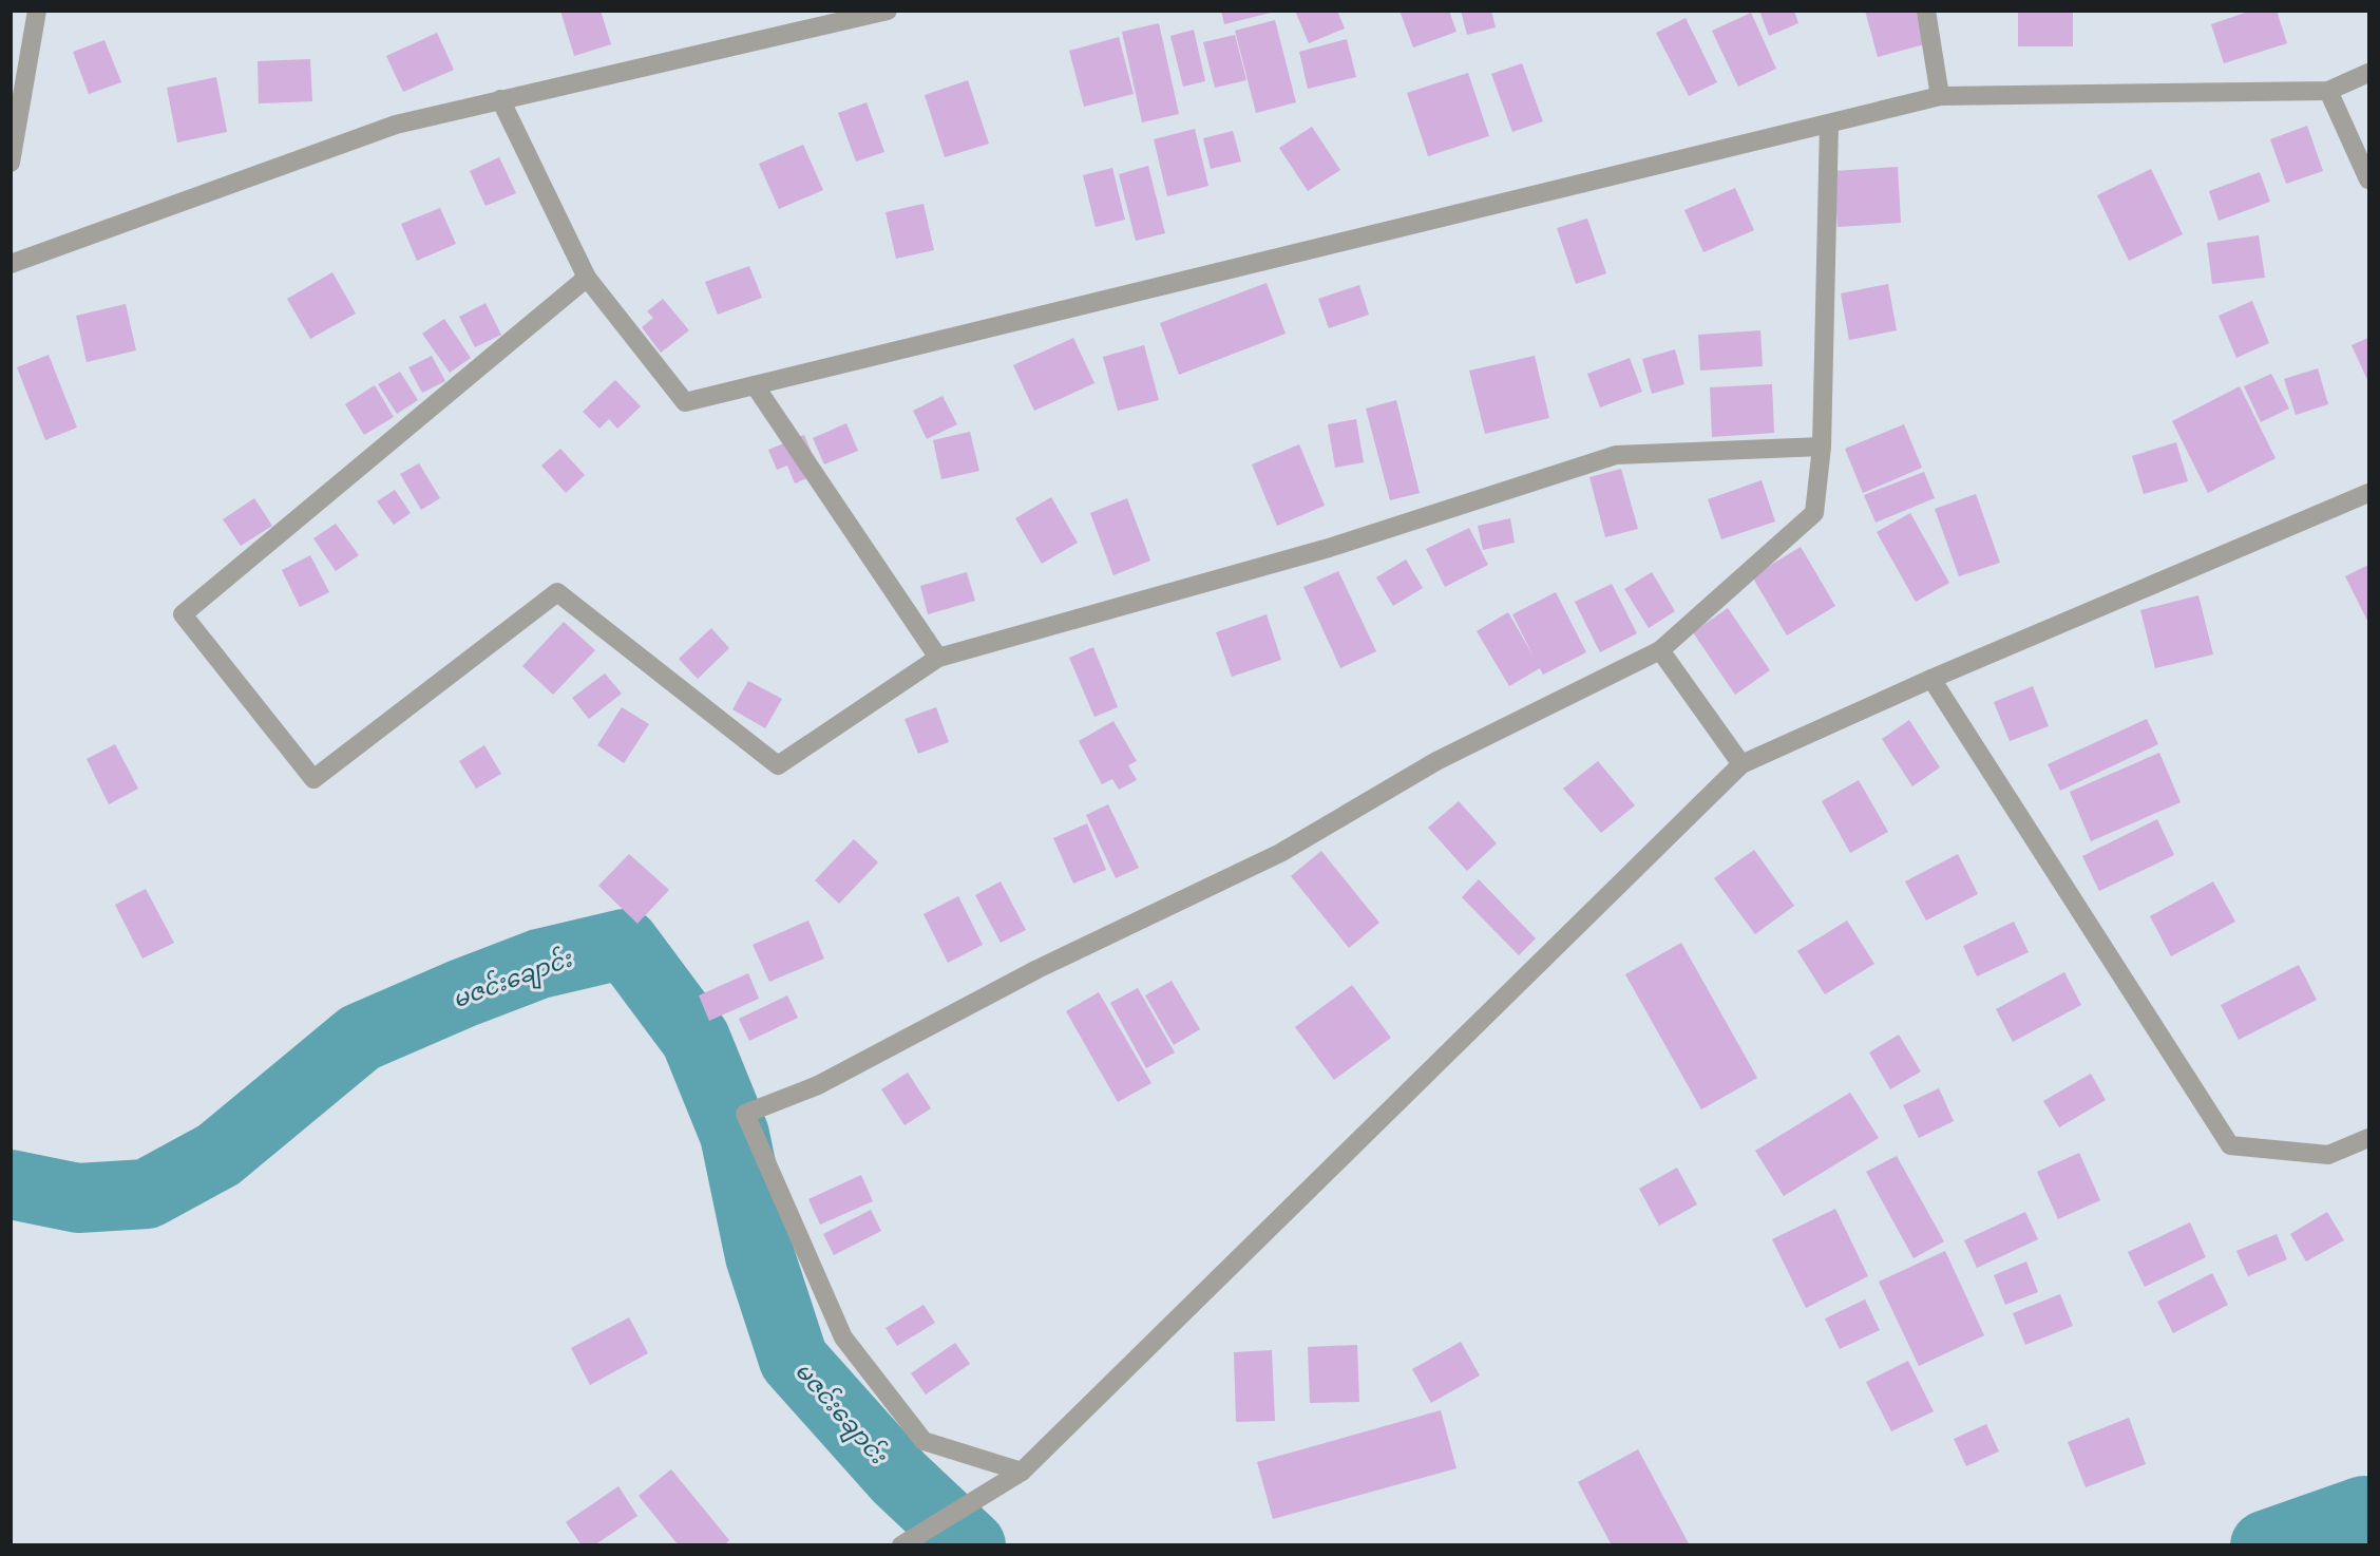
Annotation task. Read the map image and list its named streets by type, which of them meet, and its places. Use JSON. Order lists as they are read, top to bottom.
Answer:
{
  "water": ["မဇင်းချောင်း"]
}
